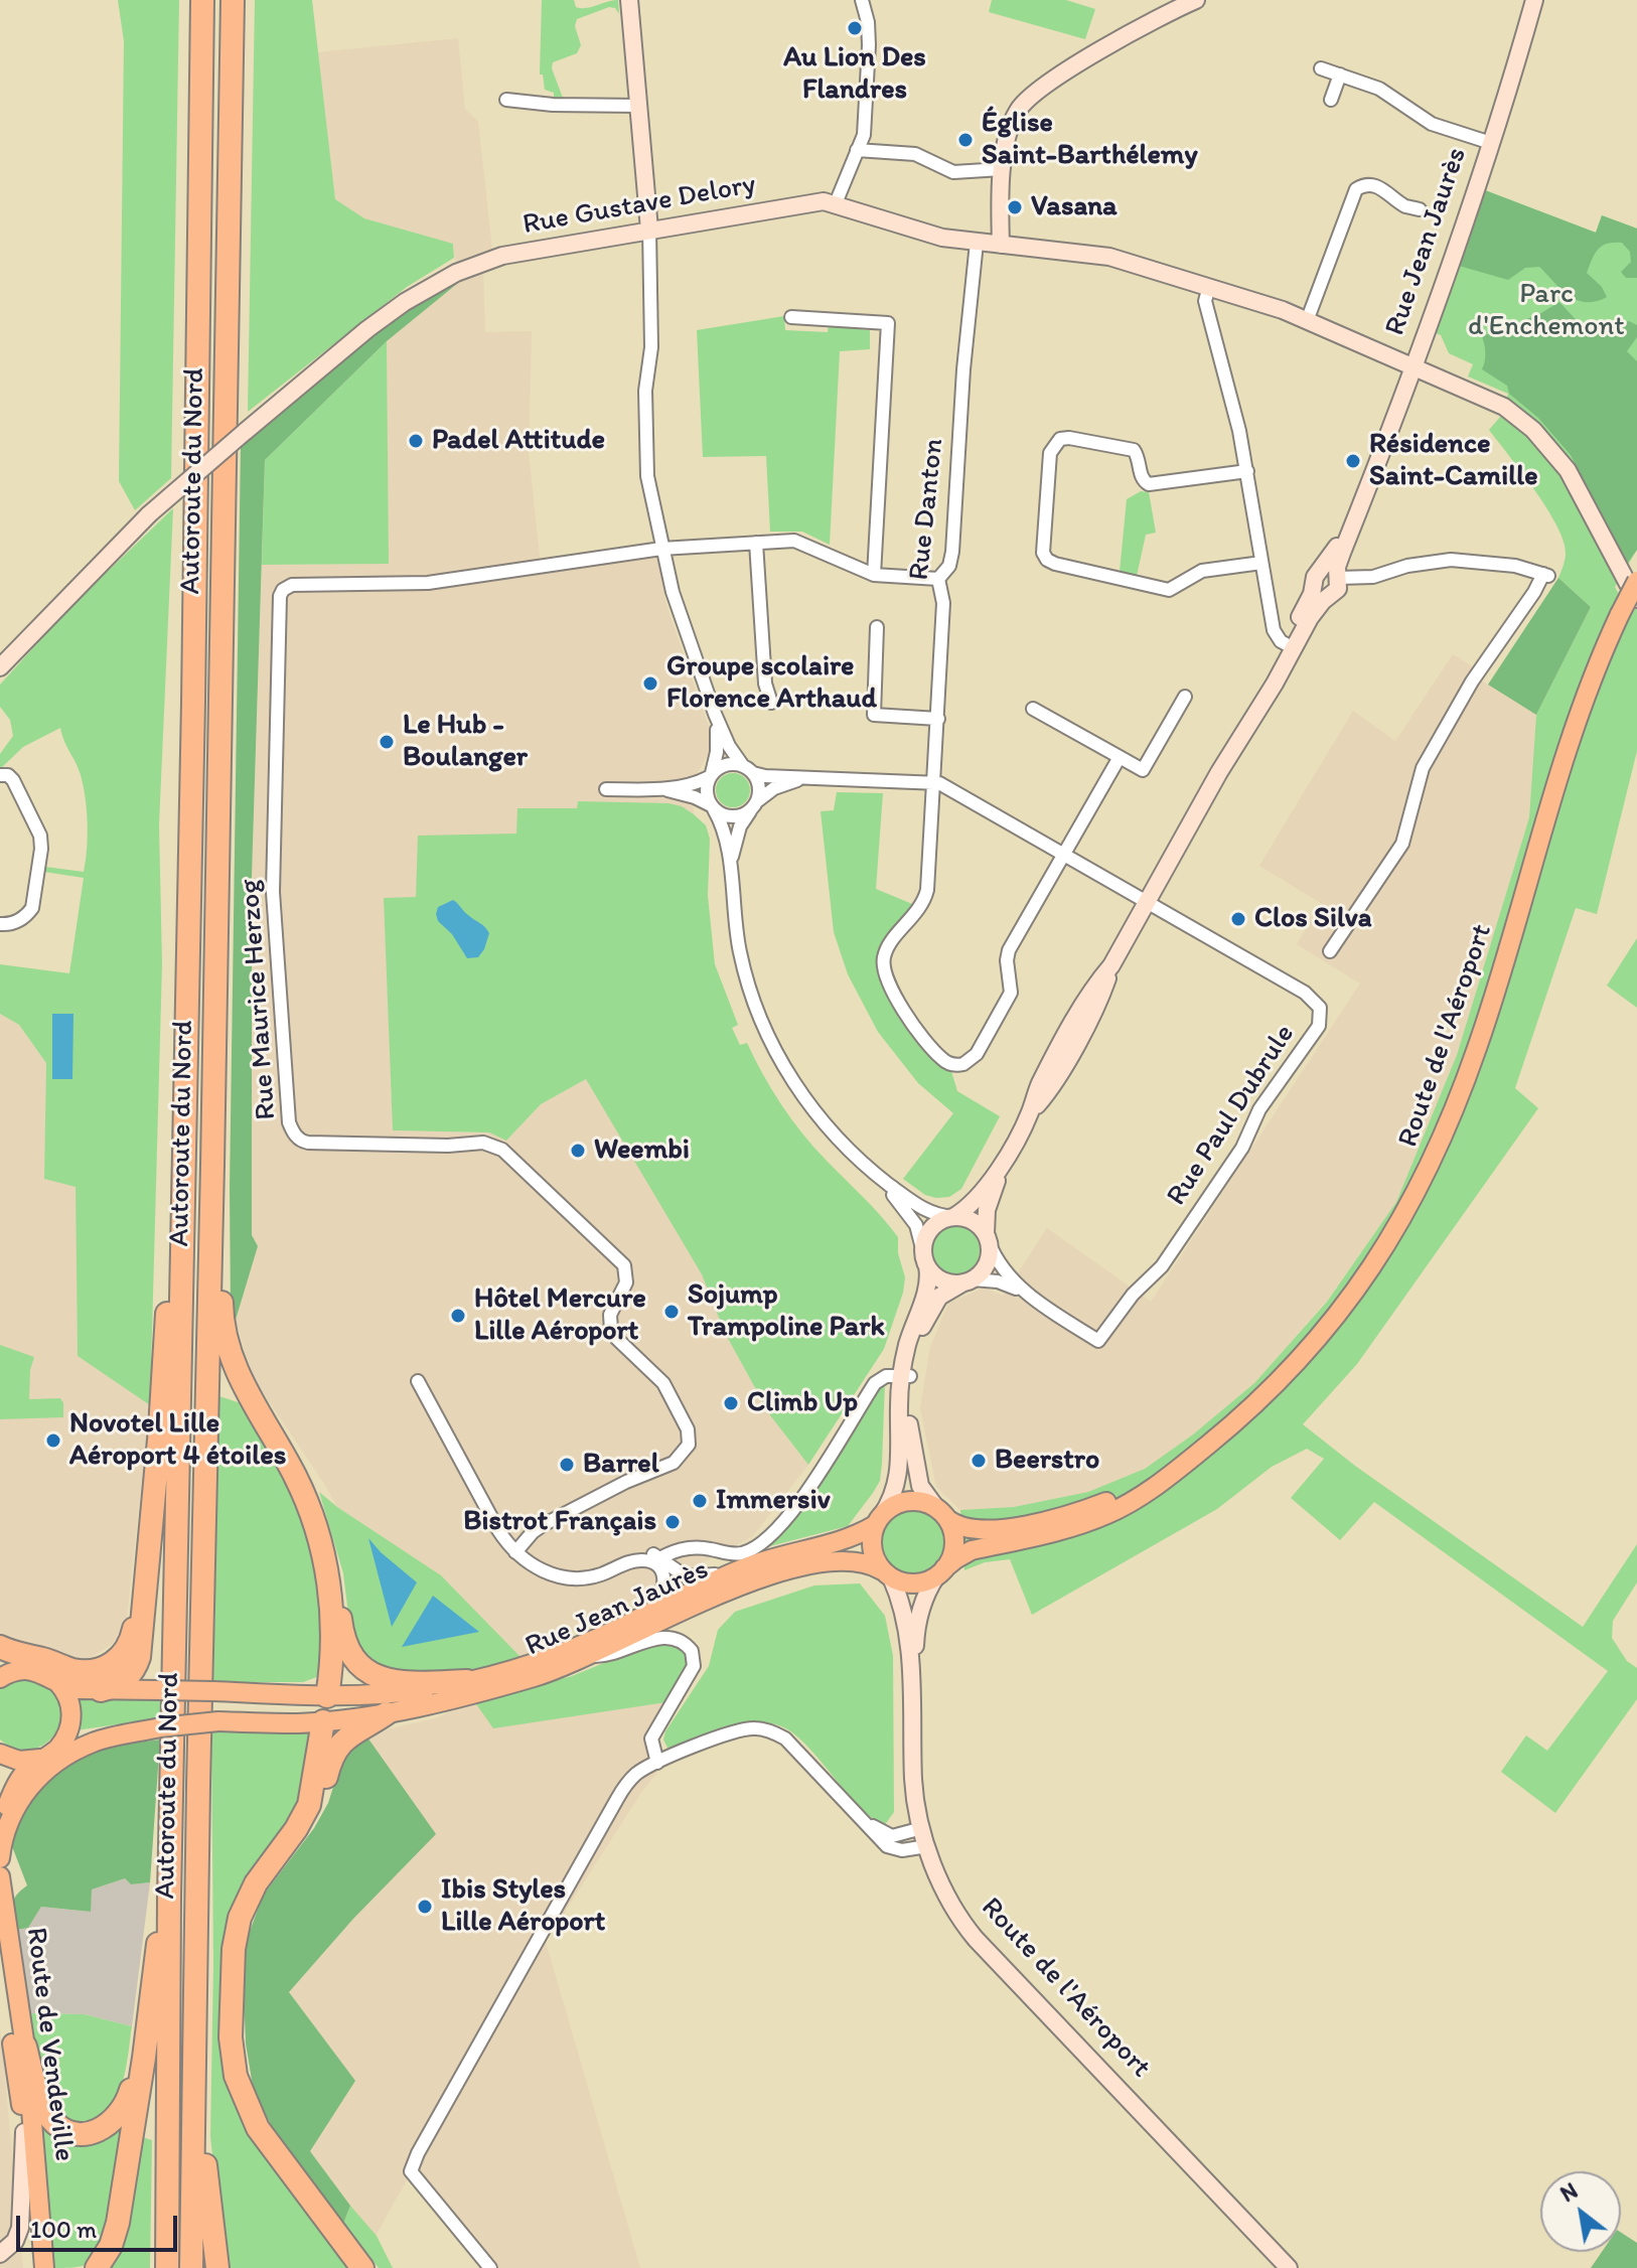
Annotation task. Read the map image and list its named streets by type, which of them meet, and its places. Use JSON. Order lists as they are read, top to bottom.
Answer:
{
  "streets": {
    "highway": ["Autoroute du Nord"],
    "main road": ["Rue Jean Jaurès", "Route de l'Aéroport", "Route de Vendeville"],
    "street": [
      "Rue Gustave Delory",
      "Rue Danton",
      "Rue Maurice Herzog",
      "Rue Paul Dubrule"
    ]
  },
  "crossings": [
    ["Rue Gustave Delory", "Rue Jean Jaurès"],
    ["Rue Gustave Delory", "Rue Danton"],
    ["Rue Gustave Delory", "Route de l'Aéroport"],
    ["Rue Jean Jaurès", "Rue Maurice Herzog"],
    ["Rue Jean Jaurès", "Route de l'Aéroport"],
    ["Rue Jean Jaurès", "Rue Paul Dubrule"]
  ],
  "parks": ["Parc d'Enchemont"],
  "places": [
    "Au Lion Des Flandres",
    "Église Saint-Barthélemy",
    "Vasana",
    "Padel Attitude",
    "Résidence Saint-Camille",
    "Groupe scolaire Florence Arthaud",
    "Le Hub - Boulanger",
    "Clos Silva",
    "Weembi",
    "Sojump Trampoline Park",
    "Hôtel Mercure Lille Aéroport",
    "Climb Up",
    "Novotel Lille Aéroport 4 étoiles",
    "Beerstro",
    "Barrel",
    "Immersiv",
    "Bistrot Français",
    "Ibis Styles Lille Aéroport"
  ],
  "scale_bar": "100 m",
  "north": "top left"
}
